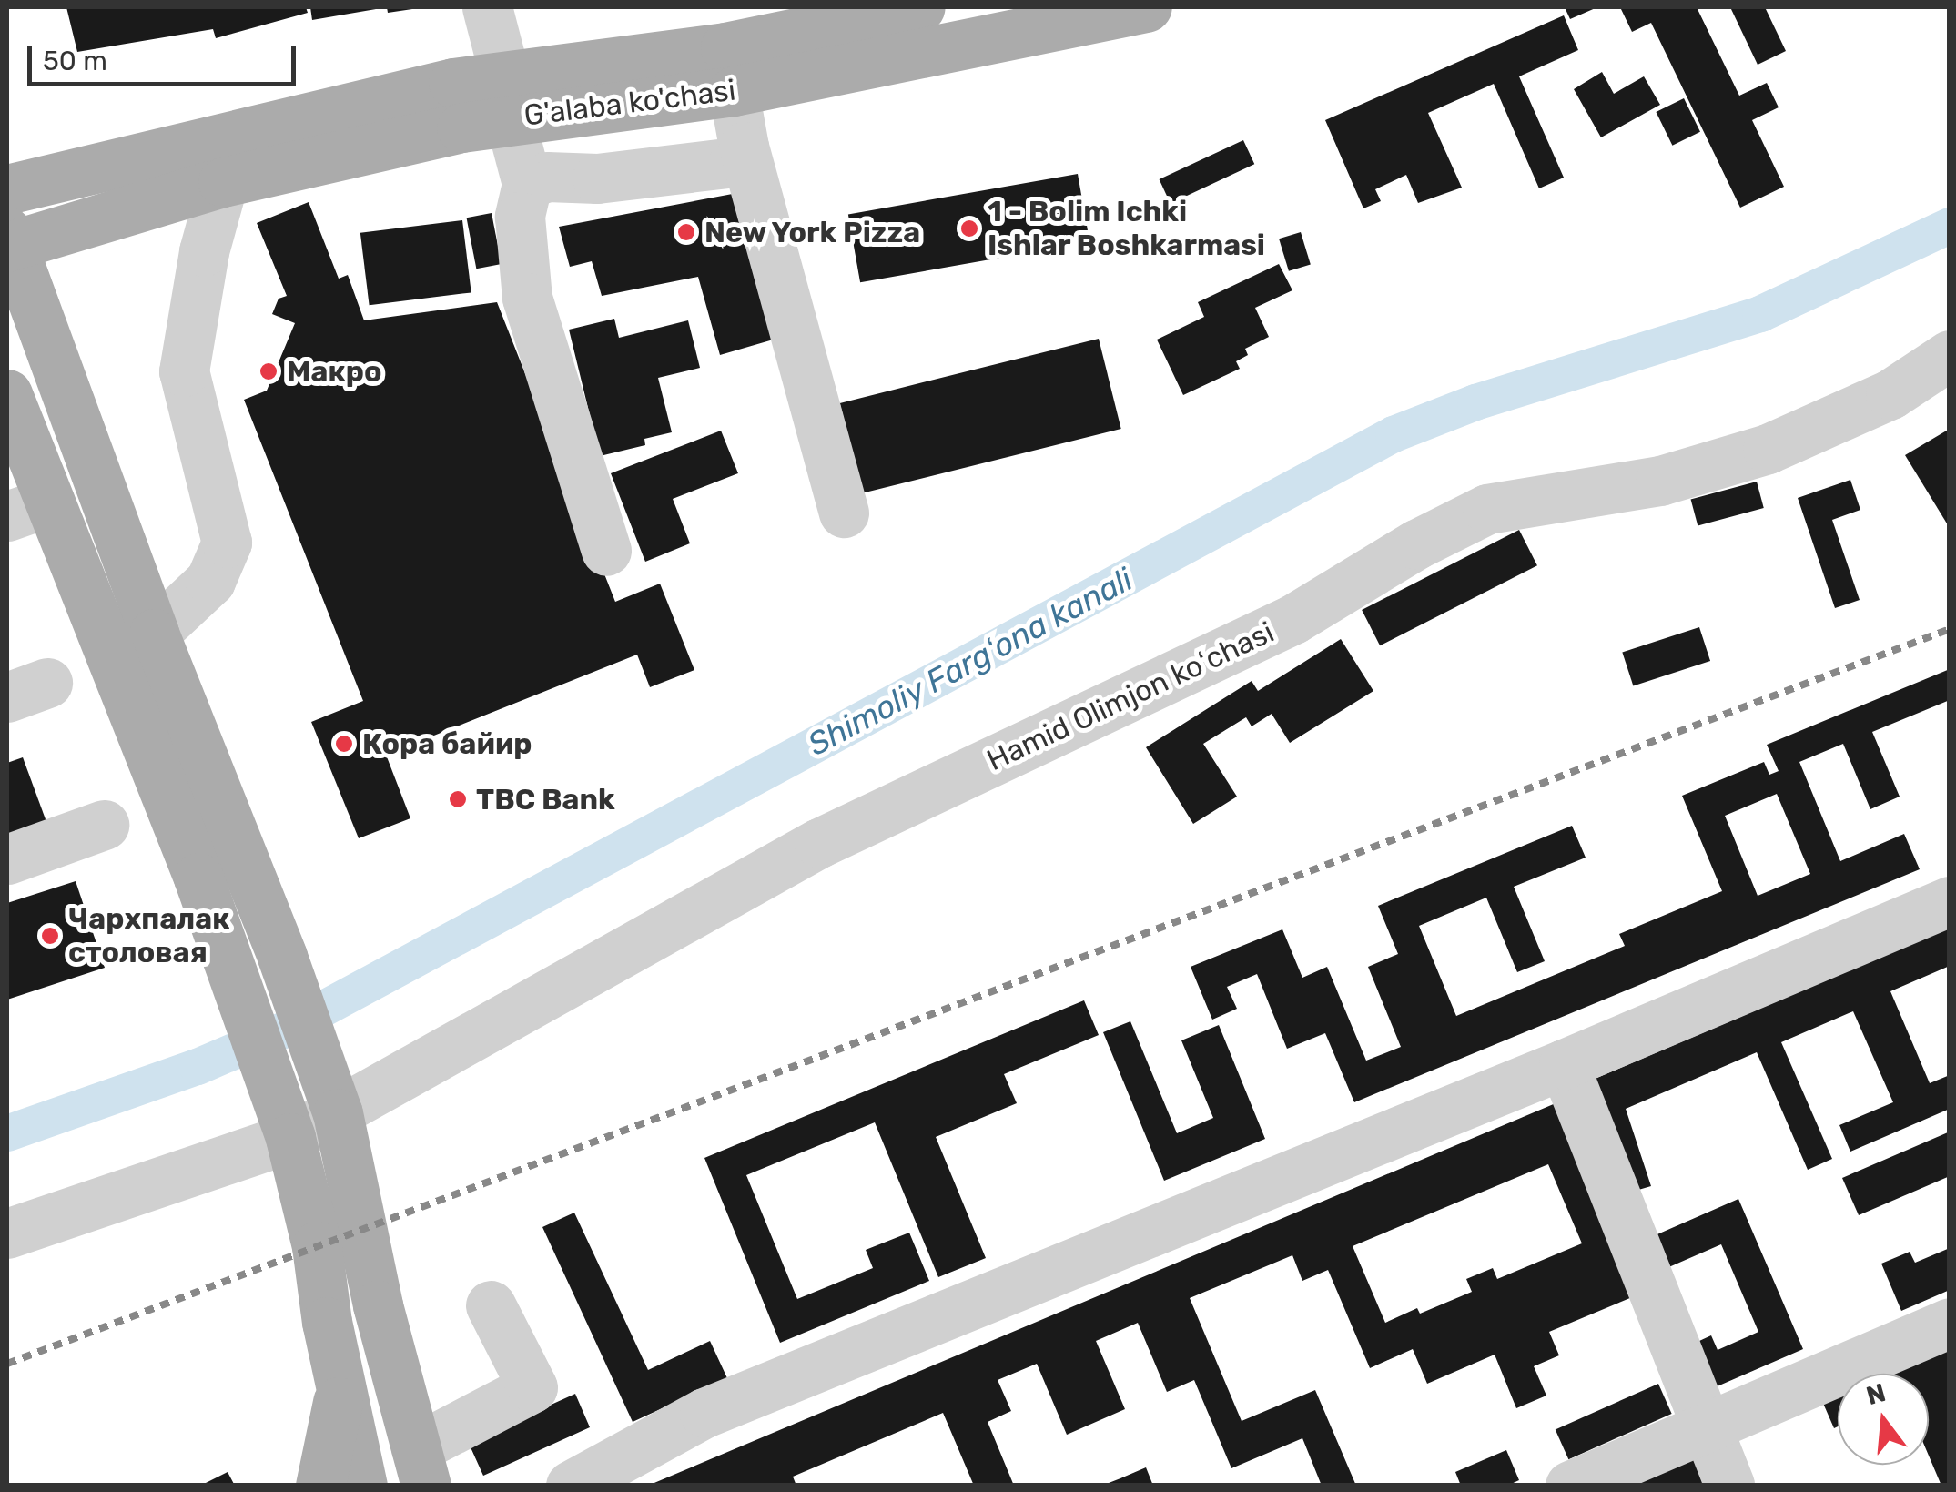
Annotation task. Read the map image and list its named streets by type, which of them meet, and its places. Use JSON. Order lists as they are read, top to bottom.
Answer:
{
  "streets": {
    "main road": ["G'alaba ko'chasi"],
    "street": ["Hamid Olimjon koʻchasi"]
  },
  "water": ["Shimoliy Fargʻona kanali"],
  "places": [
    "1 - Bolim Ichki Ishlar Boshkarmasi",
    "New York Pizza",
    "Макро",
    "Кора байир",
    "TBC Bank",
    "Чархпалак столовая"
  ],
  "scale_bar": "50 m",
  "north": "top"
}
